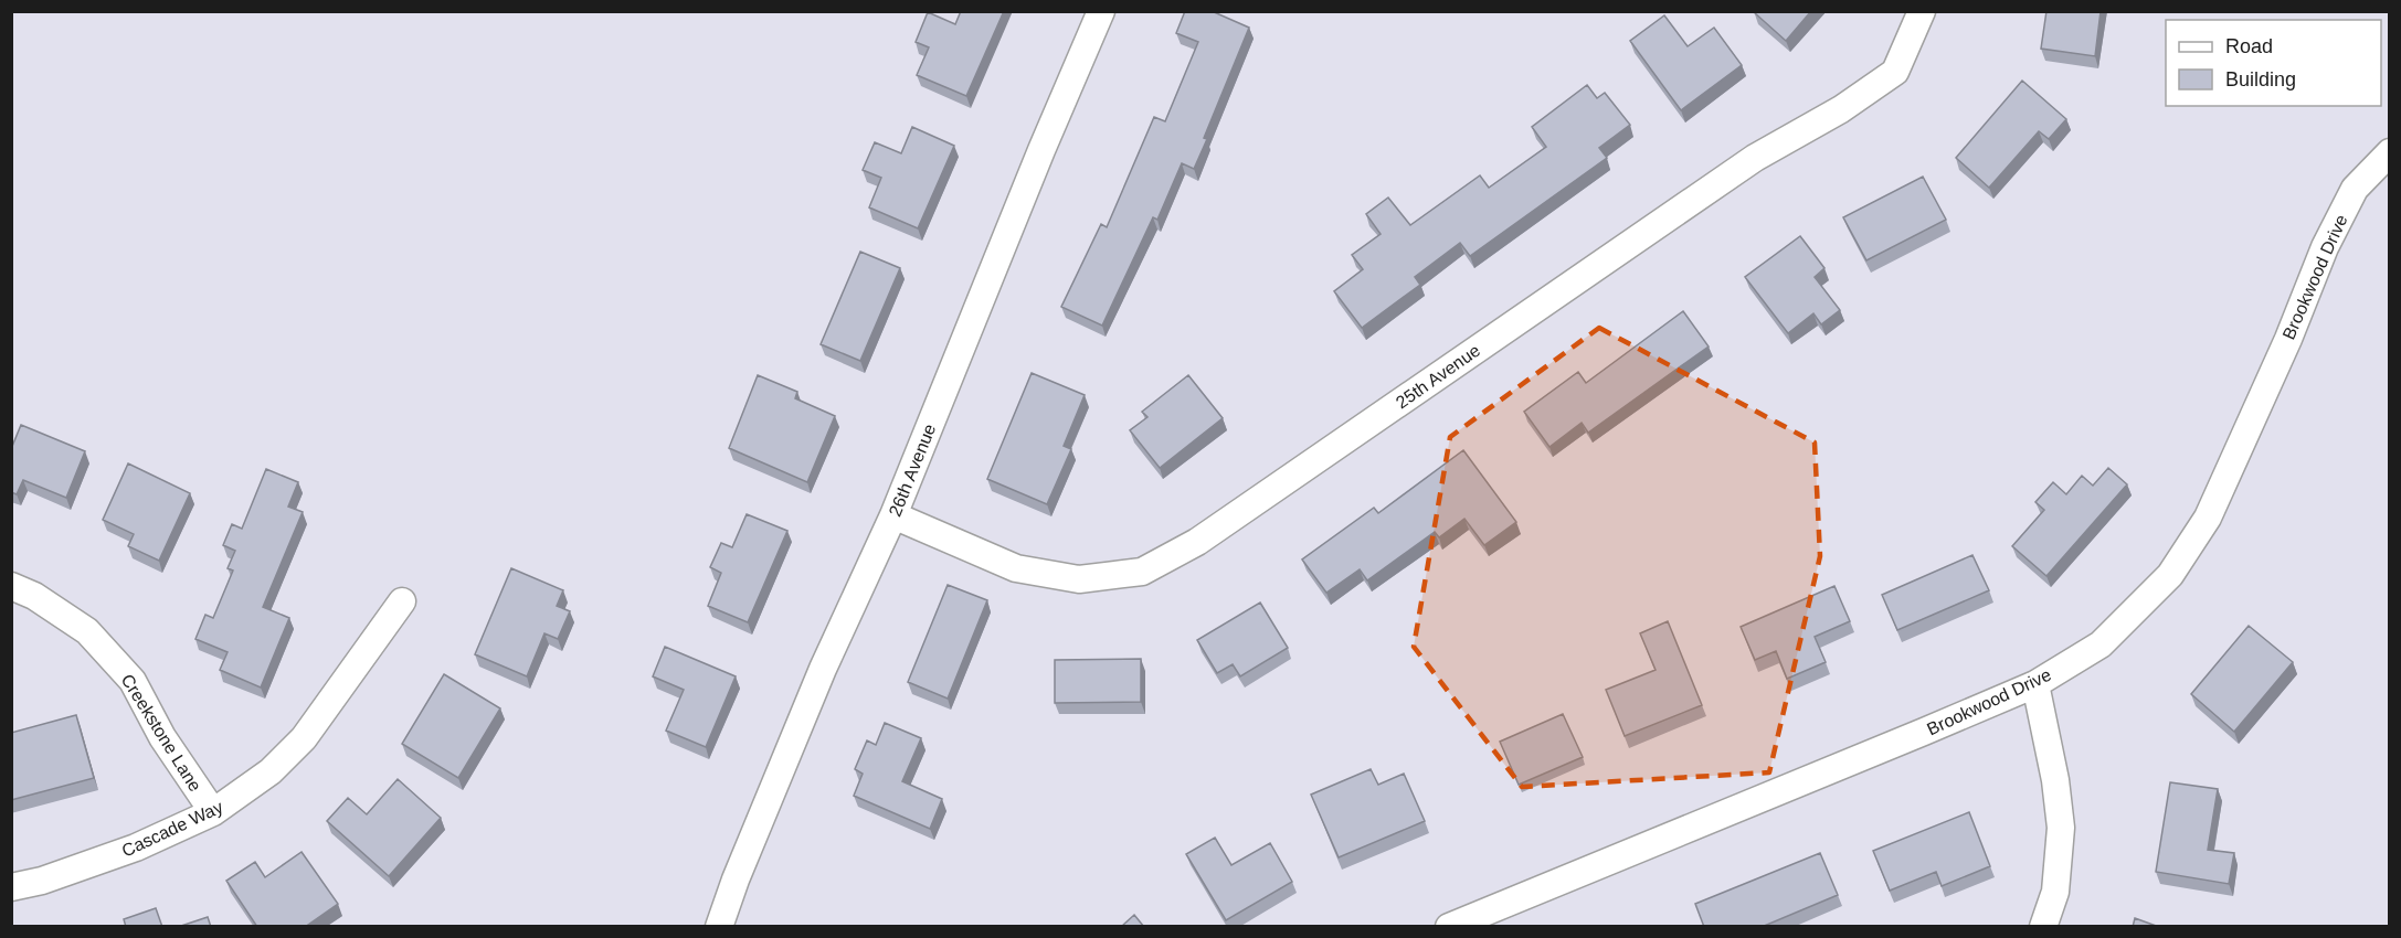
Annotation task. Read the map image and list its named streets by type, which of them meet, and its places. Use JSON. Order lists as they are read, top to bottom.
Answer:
{
  "streets": {
    "street": [
      "Brookwood Drive",
      "25th Avenue",
      "26th Avenue",
      "Creekstone Lane",
      "Cascade Way"
    ]
  },
  "crossings": [
    ["25th Avenue", "26th Avenue"],
    ["Creekstone Lane", "Cascade Way"]
  ],
  "legend": ["Road", "Building"]
}
